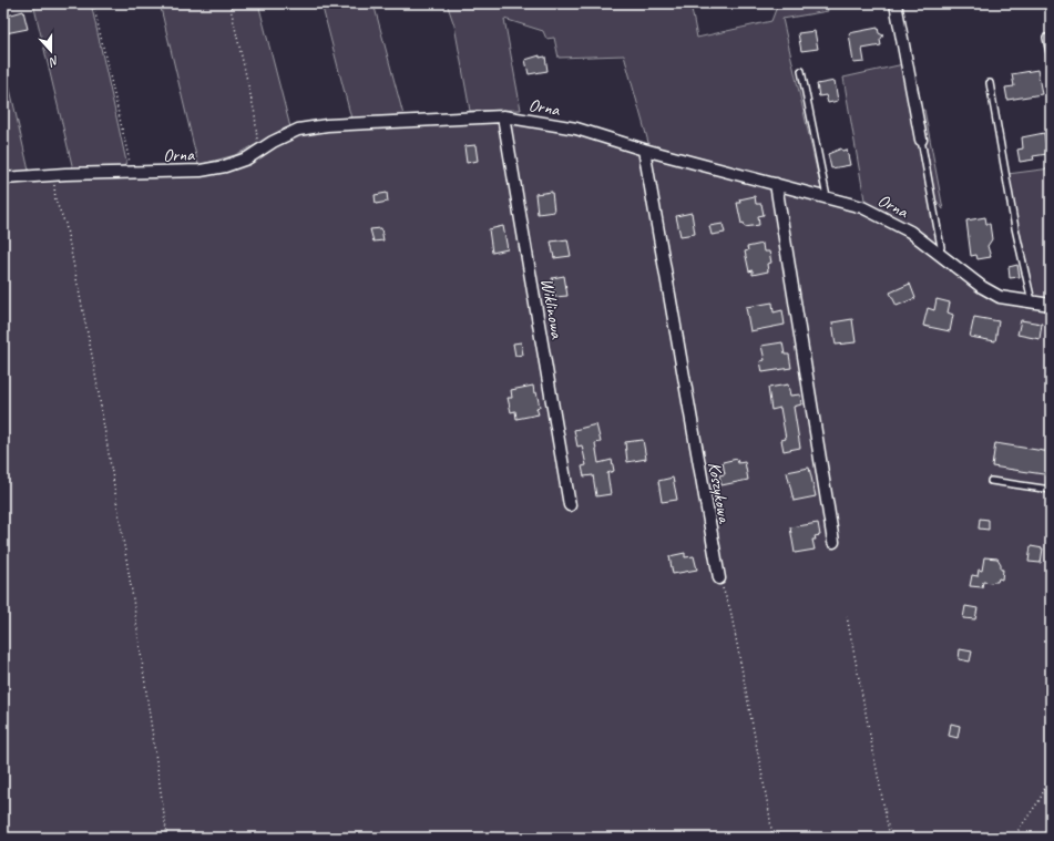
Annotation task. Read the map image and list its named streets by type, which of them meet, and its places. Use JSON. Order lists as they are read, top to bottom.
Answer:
{
  "streets": {
    "street": ["Orna", "Wiklinowa", "Koszykowa"]
  },
  "crossings": [
    ["Orna", "Wiklinowa"],
    ["Orna", "Koszykowa"]
  ],
  "north": "bottom"
}
